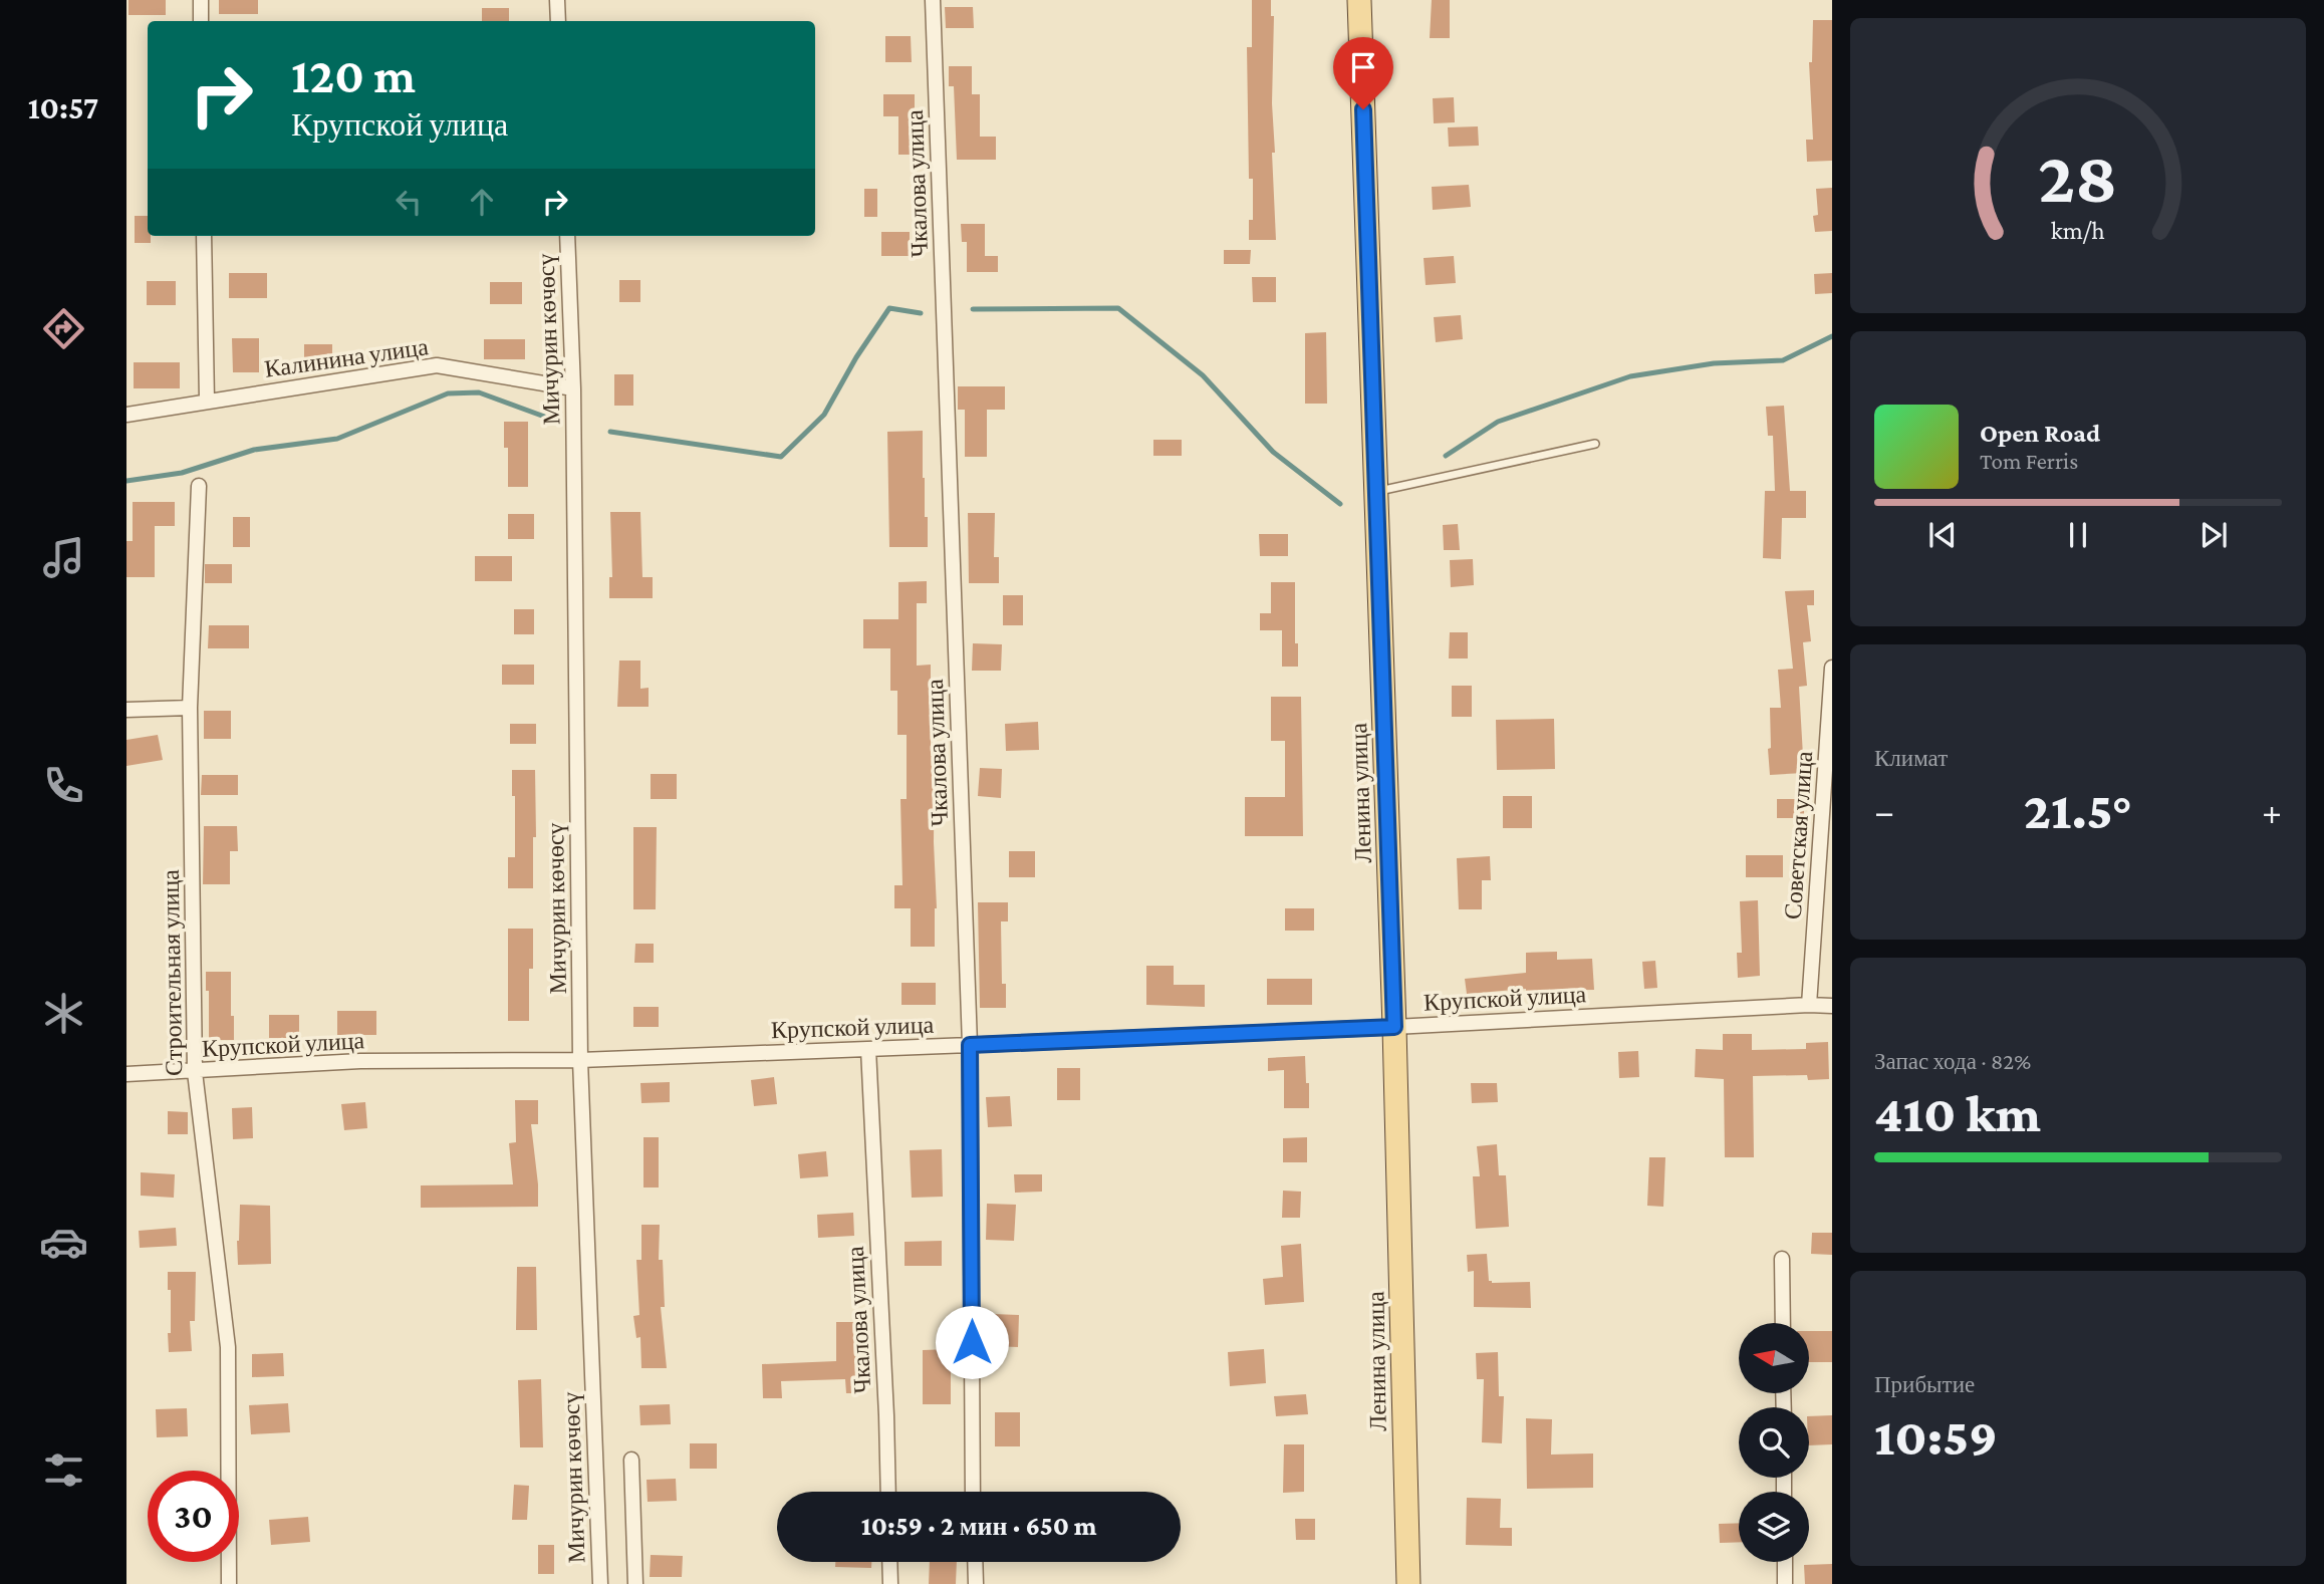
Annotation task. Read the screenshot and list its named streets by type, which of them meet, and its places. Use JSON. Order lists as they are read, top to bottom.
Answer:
{
  "streets": {
    "main road": ["Ленина улица"],
    "street": [
      "Чкалова улица",
      "Мичурин көчөсү",
      "Калинина улица",
      "Советская улица",
      "Строительная улица",
      "Крупской улица"
    ]
  },
  "crossings": [
    ["Чкалова улица", "Крупской улица"],
    ["Мичурин көчөсү", "Калинина улица"],
    ["Мичурин көчөсү", "Крупской улица"],
    ["Ленина улица", "Крупской улица"],
    ["Советская улица", "Крупской улица"],
    ["Строительная улица", "Крупской улица"]
  ],
  "north": "left",
  "page": {
    "tabs": "10:57",
    "turn": ["120 m", "Крупской улица"],
    "song": ["Open Road", "Tom Ferris"],
    "tile": [
      "Климат",
      ["Запас хода · 82%", "410 km"],
      ["Прибытие", "10:59"]
    ],
    "heat": ["−", "21.5°", "+"],
    "limit": "30",
    "trip": "10:59 · 2 мин · 650 m",
    "gauge": ["28", "km/h"]
  }
}
